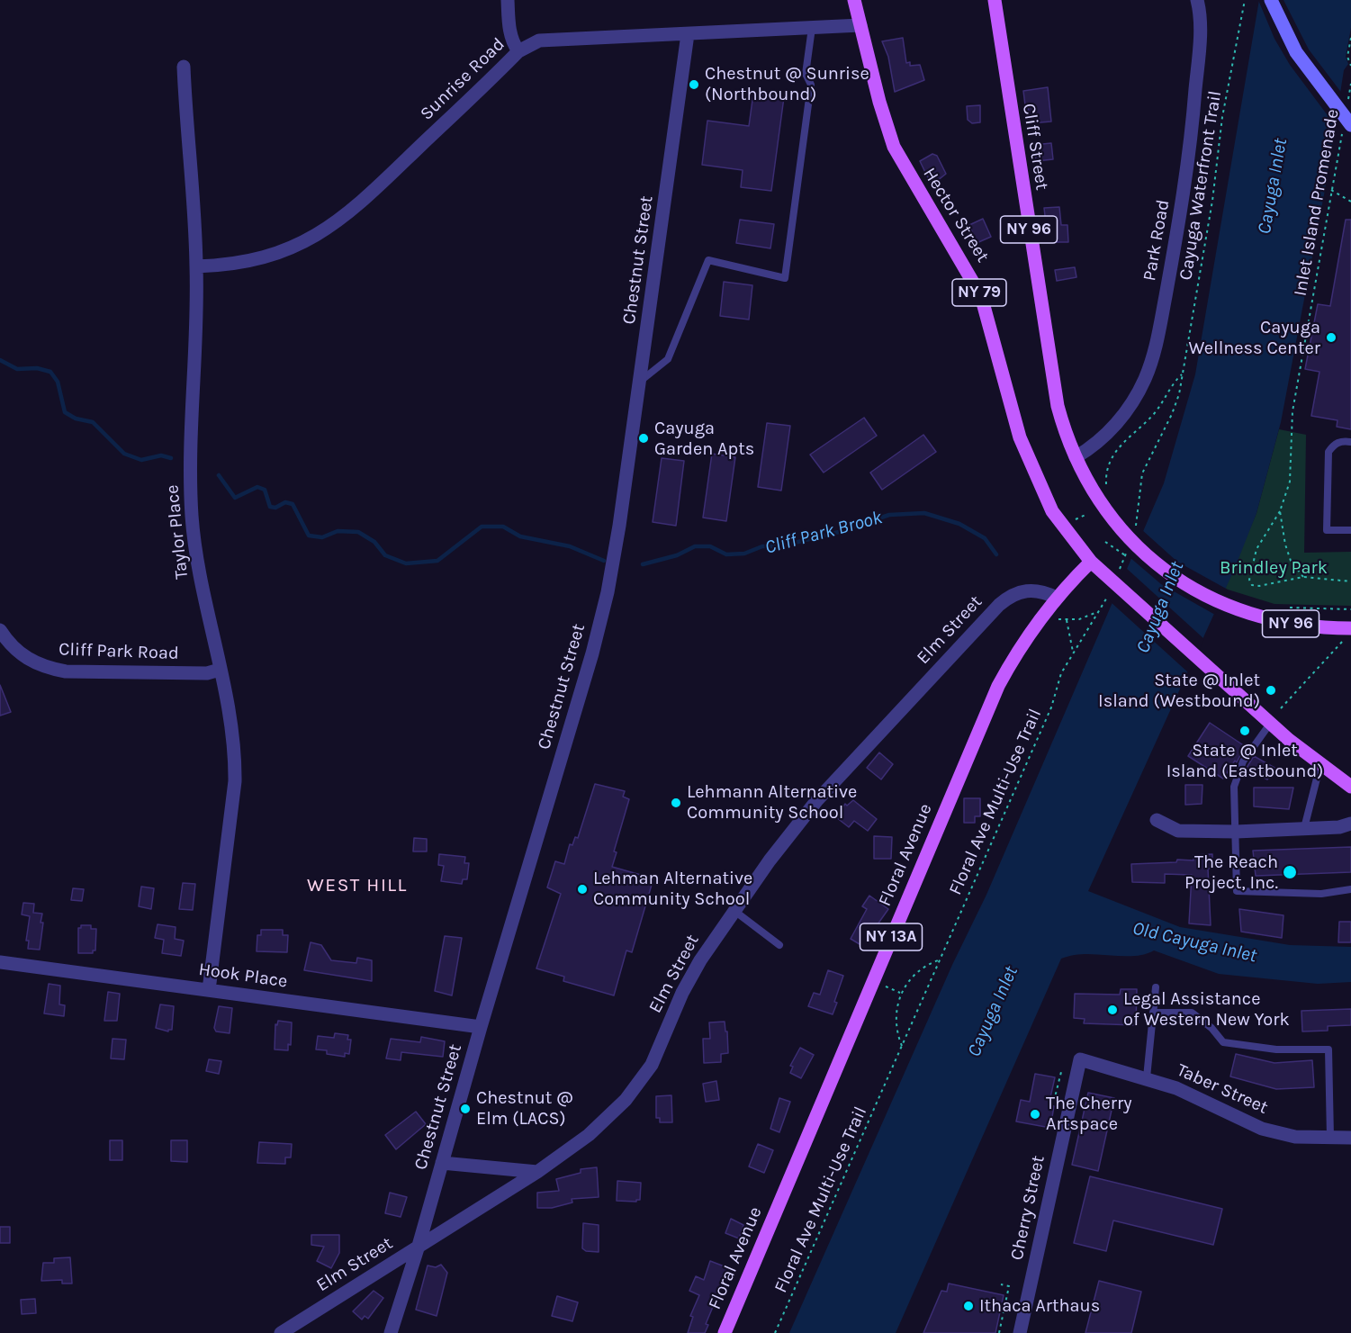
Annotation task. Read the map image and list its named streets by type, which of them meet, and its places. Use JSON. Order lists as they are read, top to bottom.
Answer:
{
  "streets": {
    "main road": [
      "Cliff Street",
      "Hector Street",
      "NY 96",
      "NY 79",
      "Floral Avenue",
      "NY 13A"
    ],
    "street": [
      "Sunrise Road",
      "Park Road",
      "Chestnut Street",
      "Taylor Place",
      "Elm Street",
      "Cliff Park Road",
      "Hook Place",
      "Taber Street",
      "Cherry Street"
    ],
    "path": ["Cayuga Waterfront Trail", "Inlet Island Promenade", "Floral Ave Multi-Use Trail"]
  },
  "crossings": [
    ["Sunrise Road", "Hector Street"],
    ["Sunrise Road", "Chestnut Street"],
    ["Sunrise Road", "Taylor Place"],
    ["Cliff Street", "NY 96"],
    ["Cliff Street", "Park Road"],
    ["Hector Street", "NY 79"],
    ["Hector Street", "Floral Avenue"],
    ["NY 96", "Park Road"],
    ["Chestnut Street", "Elm Street"],
    ["Chestnut Street", "Hook Place"],
    ["NY 79", "Floral Avenue"],
    ["Taylor Place", "Cliff Park Road"],
    ["Taylor Place", "Hook Place"],
    ["Elm Street", "Floral Avenue"],
    ["Taber Street", "Cherry Street"]
  ],
  "districts": ["WEST HILL"],
  "water": ["Cayuga Inlet", "Cliff Park Brook", "Old Cayuga Inlet"],
  "parks": ["Brindley Park"],
  "places": [
    "Chestnut @ Sunrise (Northbound)",
    "Cayuga Wellness Center",
    "Cayuga Garden Apts",
    "State @ Inlet Island (Westbound)",
    "State @ Inlet Island (Eastbound)",
    "Lehmann Alternative Community School",
    "The Reach Project, Inc.",
    "Lehman Alternative Community School",
    "Legal Assistance of Western New York",
    "Chestnut @ Elm (LACS)",
    "The Cherry Artspace",
    "Ithaca Arthaus"
  ]
}
